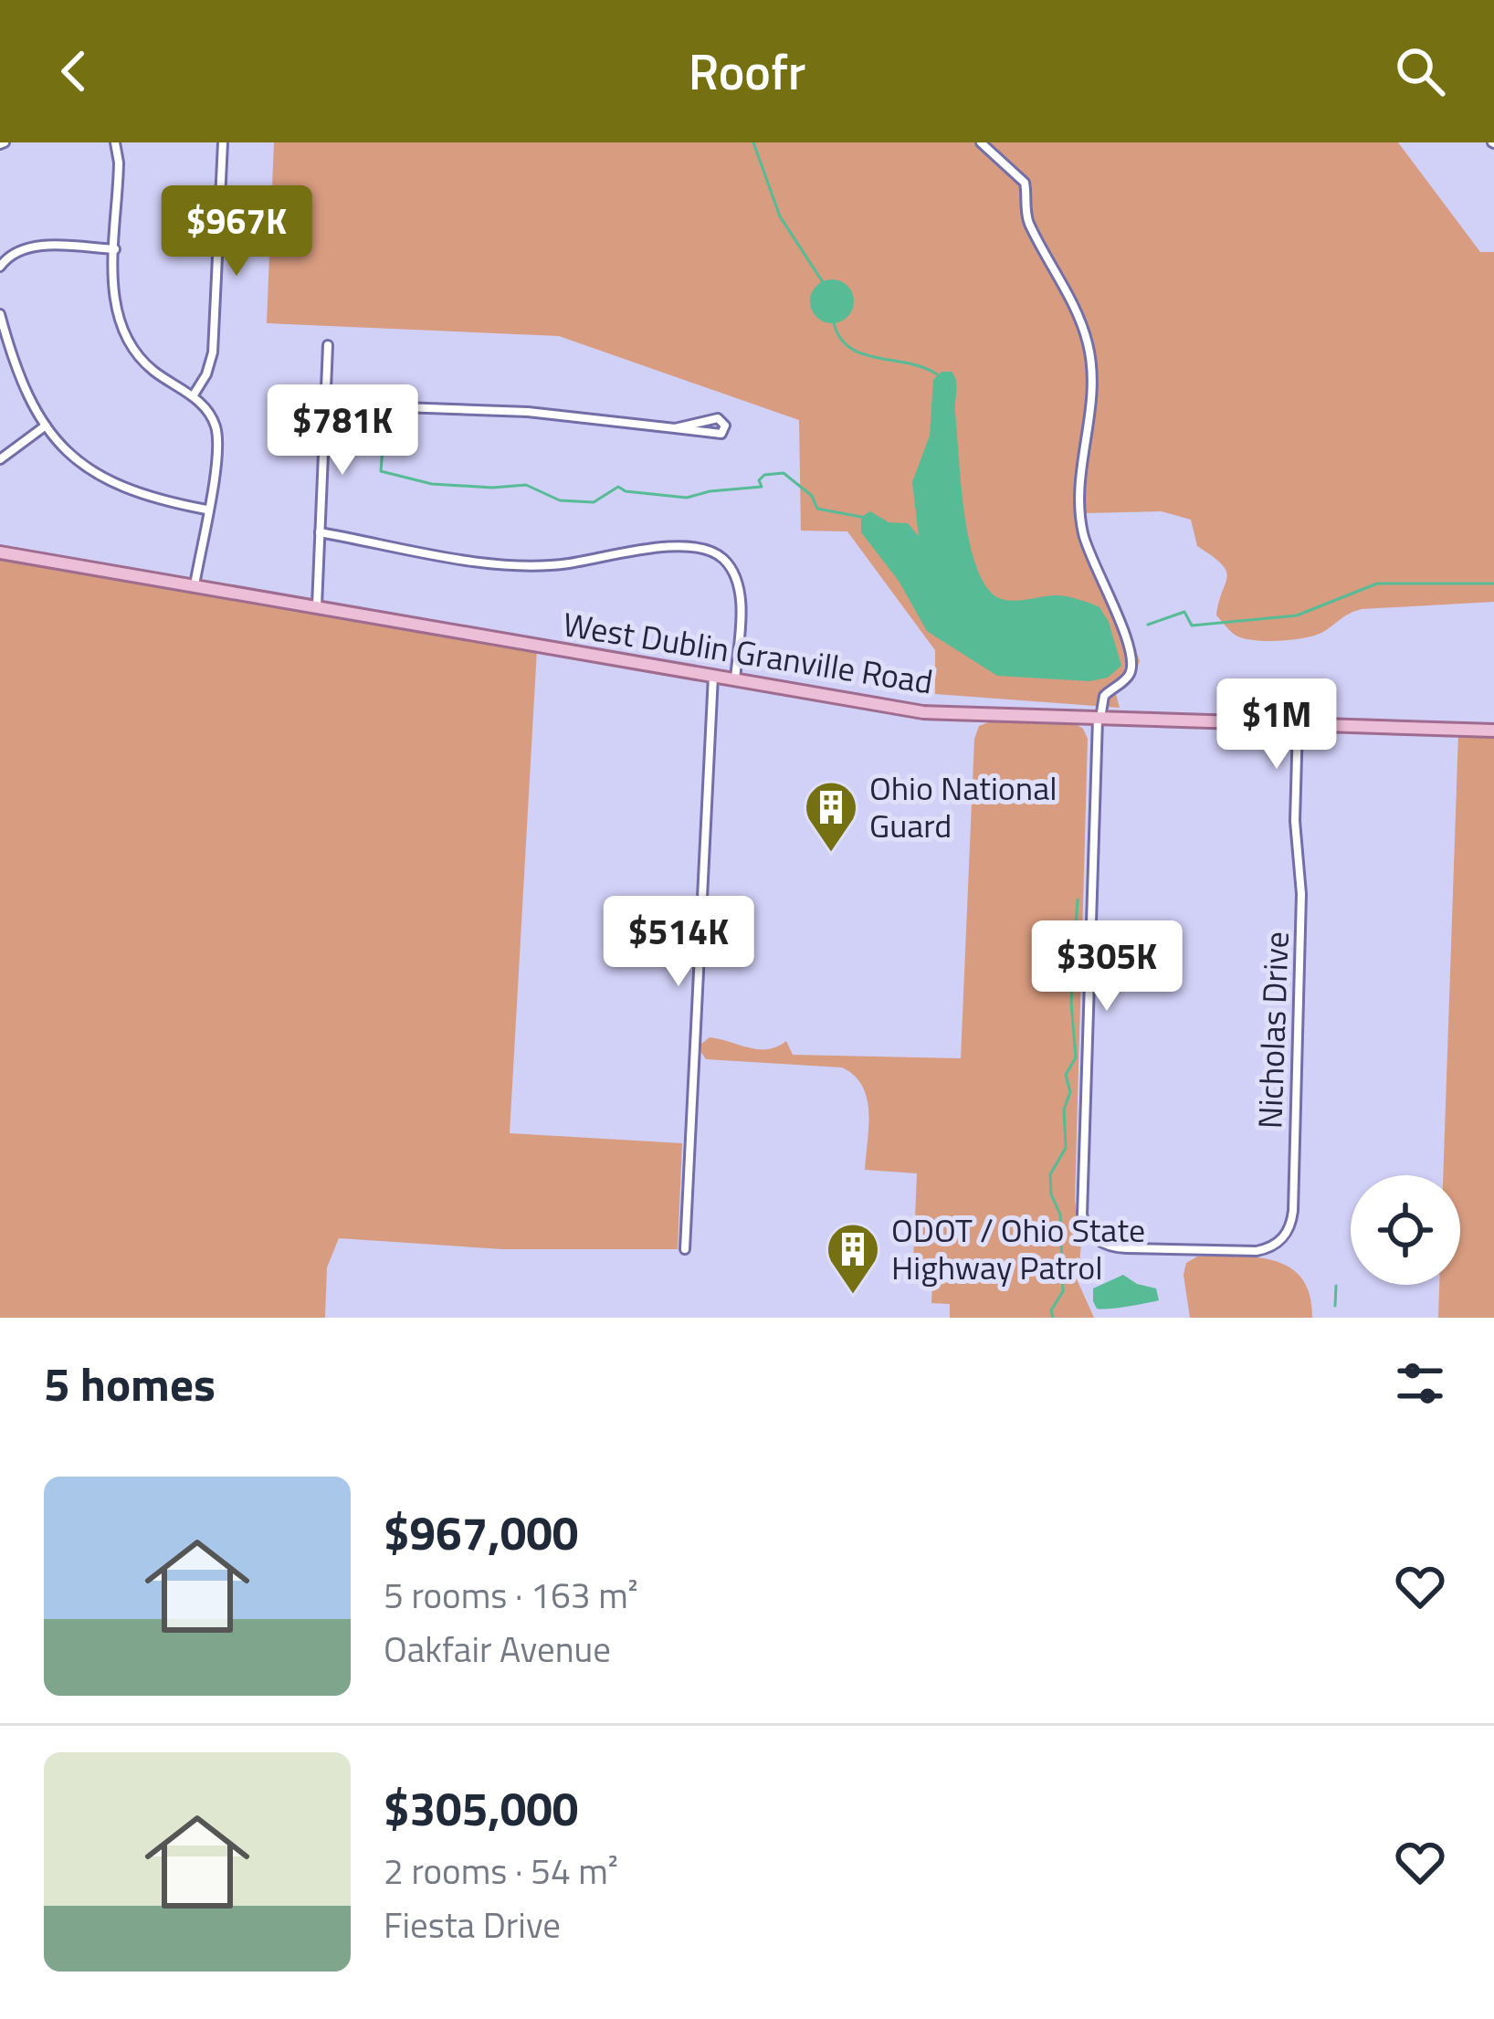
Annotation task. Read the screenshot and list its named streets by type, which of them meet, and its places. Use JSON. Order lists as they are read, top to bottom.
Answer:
{
  "streets": {
    "main road": ["West Dublin Granville Road"],
    "street": ["Nicholas Drive"]
  },
  "crossings": [
    ["West Dublin Granville Road", "Nicholas Drive"]
  ],
  "places": {
    "building": ["Ohio National Guard", "ODOT / Ohio State Highway Patrol"]
  },
  "page": {
    "header": "Roofr",
    "price": [
      "$967K",
      "$781K",
      "$1M",
      "$514K",
      "$305K"
    ],
    "heading": "5 homes",
    "list": [
      {
        "name": "$967,000",
        "note": "5 rooms · 163 m² · Oakfair Avenue"
      },
      {
        "name": "$305,000",
        "note": "2 rooms · 54 m² · Fiesta Drive"
      }
    ]
  }
}
